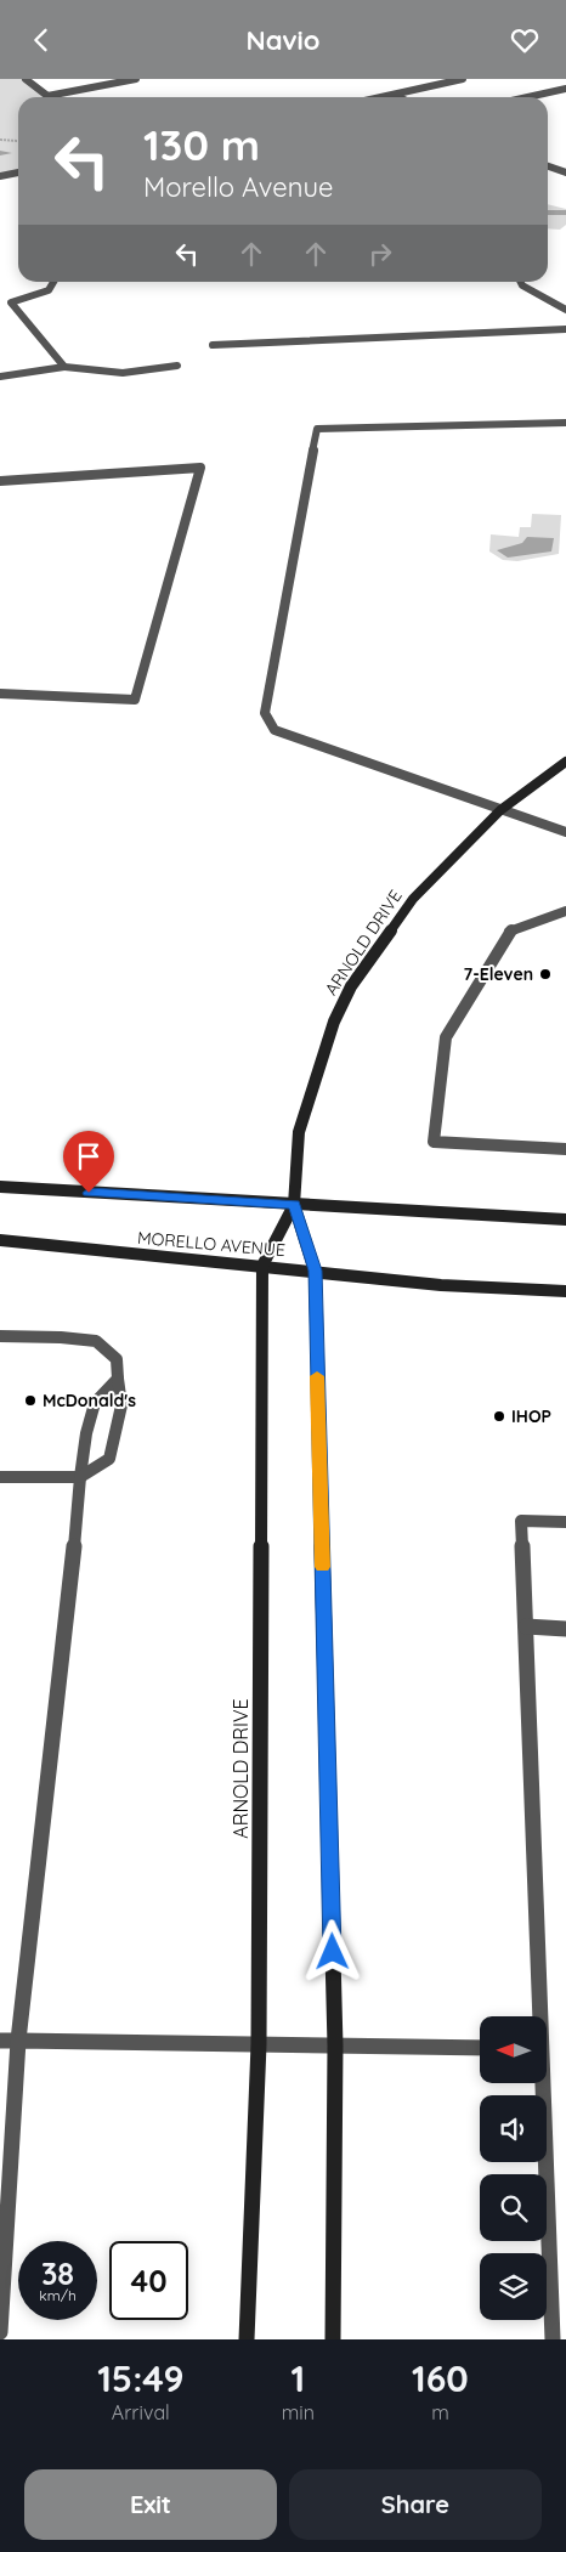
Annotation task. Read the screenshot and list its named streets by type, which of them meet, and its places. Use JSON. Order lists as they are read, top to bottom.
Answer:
{
  "streets": {
    "street": ["ARNOLD DRIVE", "MORELLO AVENUE"]
  },
  "crossings": [
    ["ARNOLD DRIVE", "MORELLO AVENUE"]
  ],
  "places": ["7-Eleven", "McDonald's", "IHOP"],
  "north": "left",
  "page": {
    "header": "Navio",
    "turn": ["130 m", "Morello Avenue"],
    "speed": "38 km/h",
    "limit": "40",
    "eta": [
      "15:49",
      "Arrival",
      "1",
      "min",
      "160",
      "m"
    ],
    "buttons": ["Exit", "Share"]
  }
}
